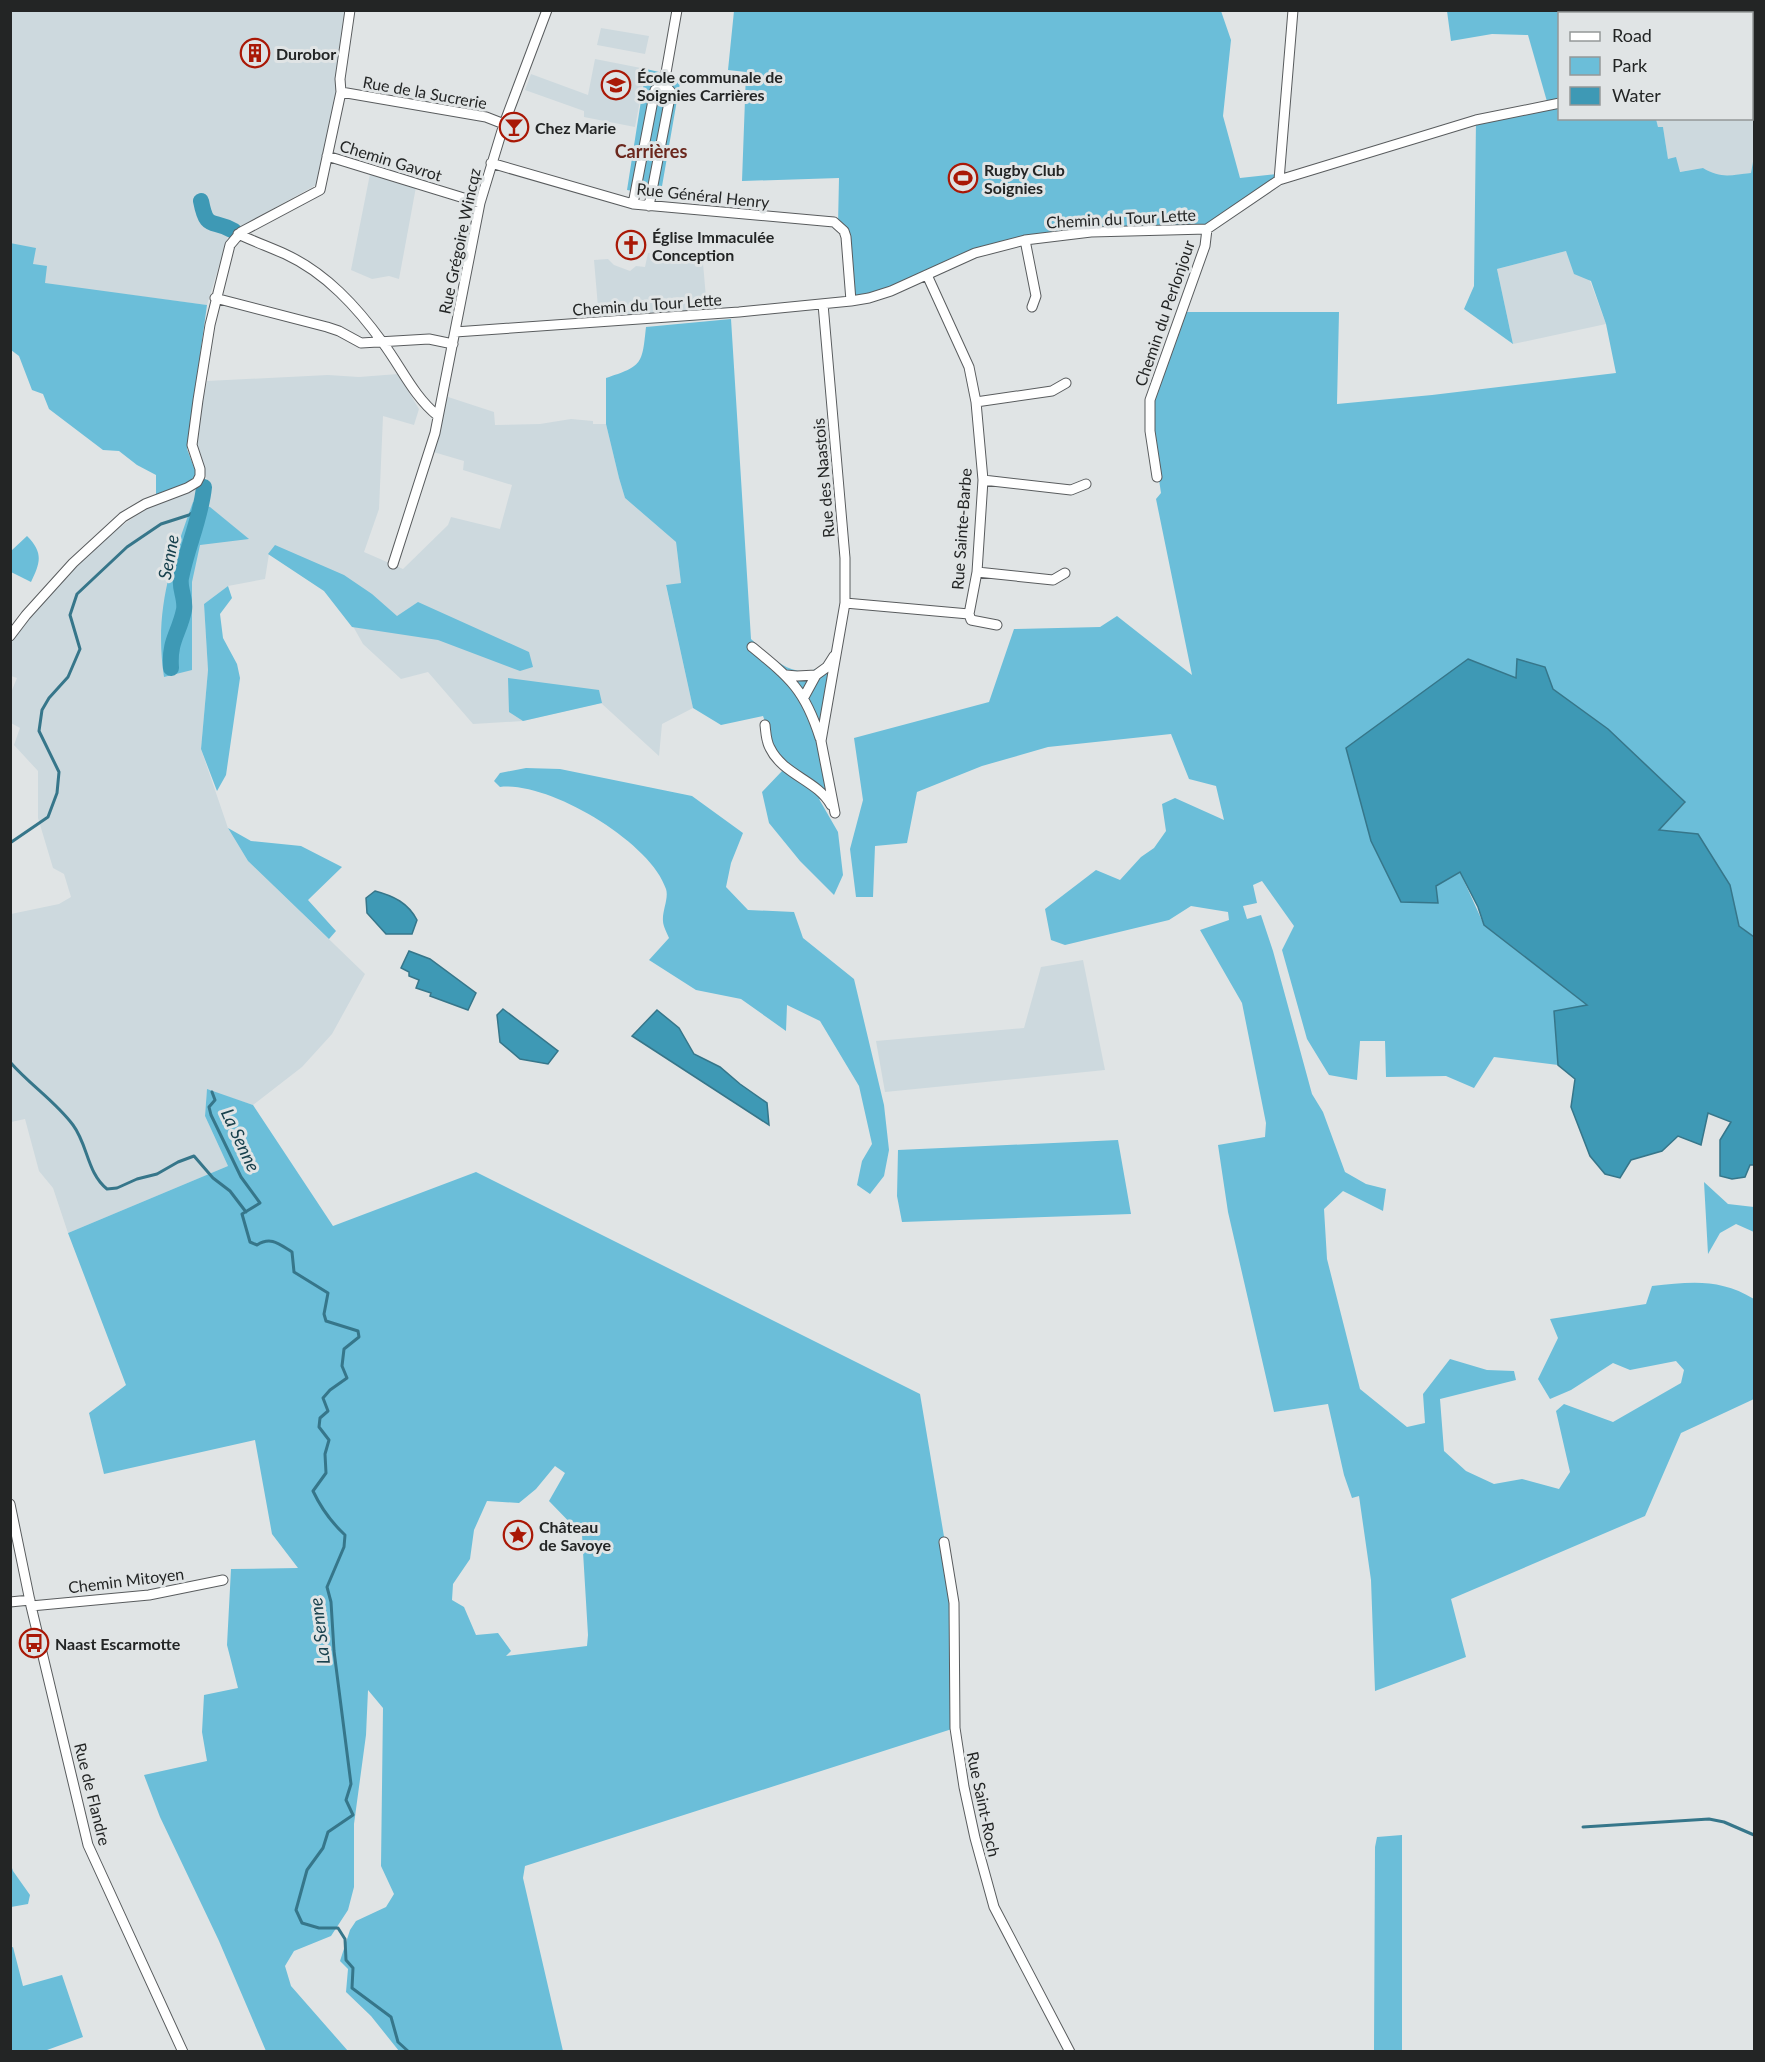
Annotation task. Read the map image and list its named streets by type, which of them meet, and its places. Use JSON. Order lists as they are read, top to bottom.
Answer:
{
  "streets": {
    "street": [
      "Rue de la Sucrerie",
      "Chemin Gavrot",
      "Rue Général Henry",
      "Chemin du Tour Lette",
      "Rue Grégoire Wincqz",
      "Chemin du Perlonjour",
      "Rue des Naastois",
      "Rue Sainte-Barbe",
      "Chemin Mitoyen",
      "Rue de Flandre",
      "Rue Saint-Roch"
    ]
  },
  "crossings": [
    ["Rue de la Sucrerie", "Rue Grégoire Wincqz"],
    ["Chemin Gavrot", "Rue Grégoire Wincqz"],
    ["Rue Général Henry", "Chemin du Tour Lette"],
    ["Rue Général Henry", "Rue Grégoire Wincqz"],
    ["Chemin du Tour Lette", "Rue Grégoire Wincqz"],
    ["Chemin du Tour Lette", "Chemin du Perlonjour"],
    ["Chemin du Tour Lette", "Rue des Naastois"],
    ["Chemin du Tour Lette", "Rue Sainte-Barbe"],
    ["Rue des Naastois", "Rue Sainte-Barbe"],
    ["Chemin Mitoyen", "Rue de Flandre"]
  ],
  "districts": ["Carrières"],
  "water": ["Senne", "La Senne"],
  "places": {
    "building": ["Durobor"],
    "school or university": ["École communale de Soignies Carrières"],
    "bar": ["Chez Marie"],
    "sports": ["Rugby Club Soignies"],
    "church": ["Église Immaculée Conception"],
    "place": ["Château de Savoye"],
    "bus stop": ["Naast Escarmotte"]
  },
  "legend": ["Road", "Park", "Water"]
}
